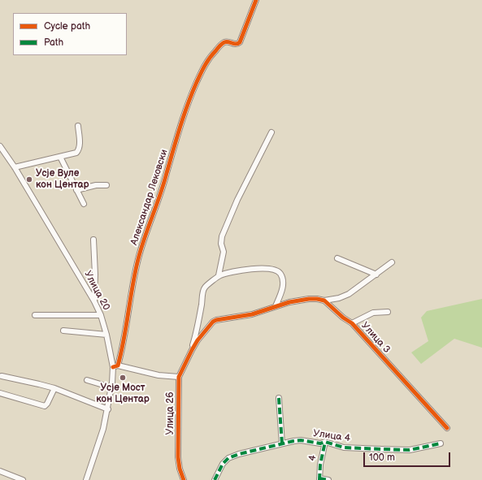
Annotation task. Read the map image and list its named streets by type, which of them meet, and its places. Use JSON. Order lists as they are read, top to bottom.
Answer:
{
  "streets": {
    "street": [
      "Александар Лековски",
      "Улица 20",
      "Улица 3",
      "Улица 26",
      "Улица 4",
      "4"
    ]
  },
  "crossings": [
    ["Александар Лековски", "Улица 20"],
    ["Улица 4", "4"]
  ],
  "places": ["Усје Вуле кон Центар", "Усје Мост кон Центар"],
  "legend": ["Cycle path", "Path"],
  "scale_bar": "100 m"
}
